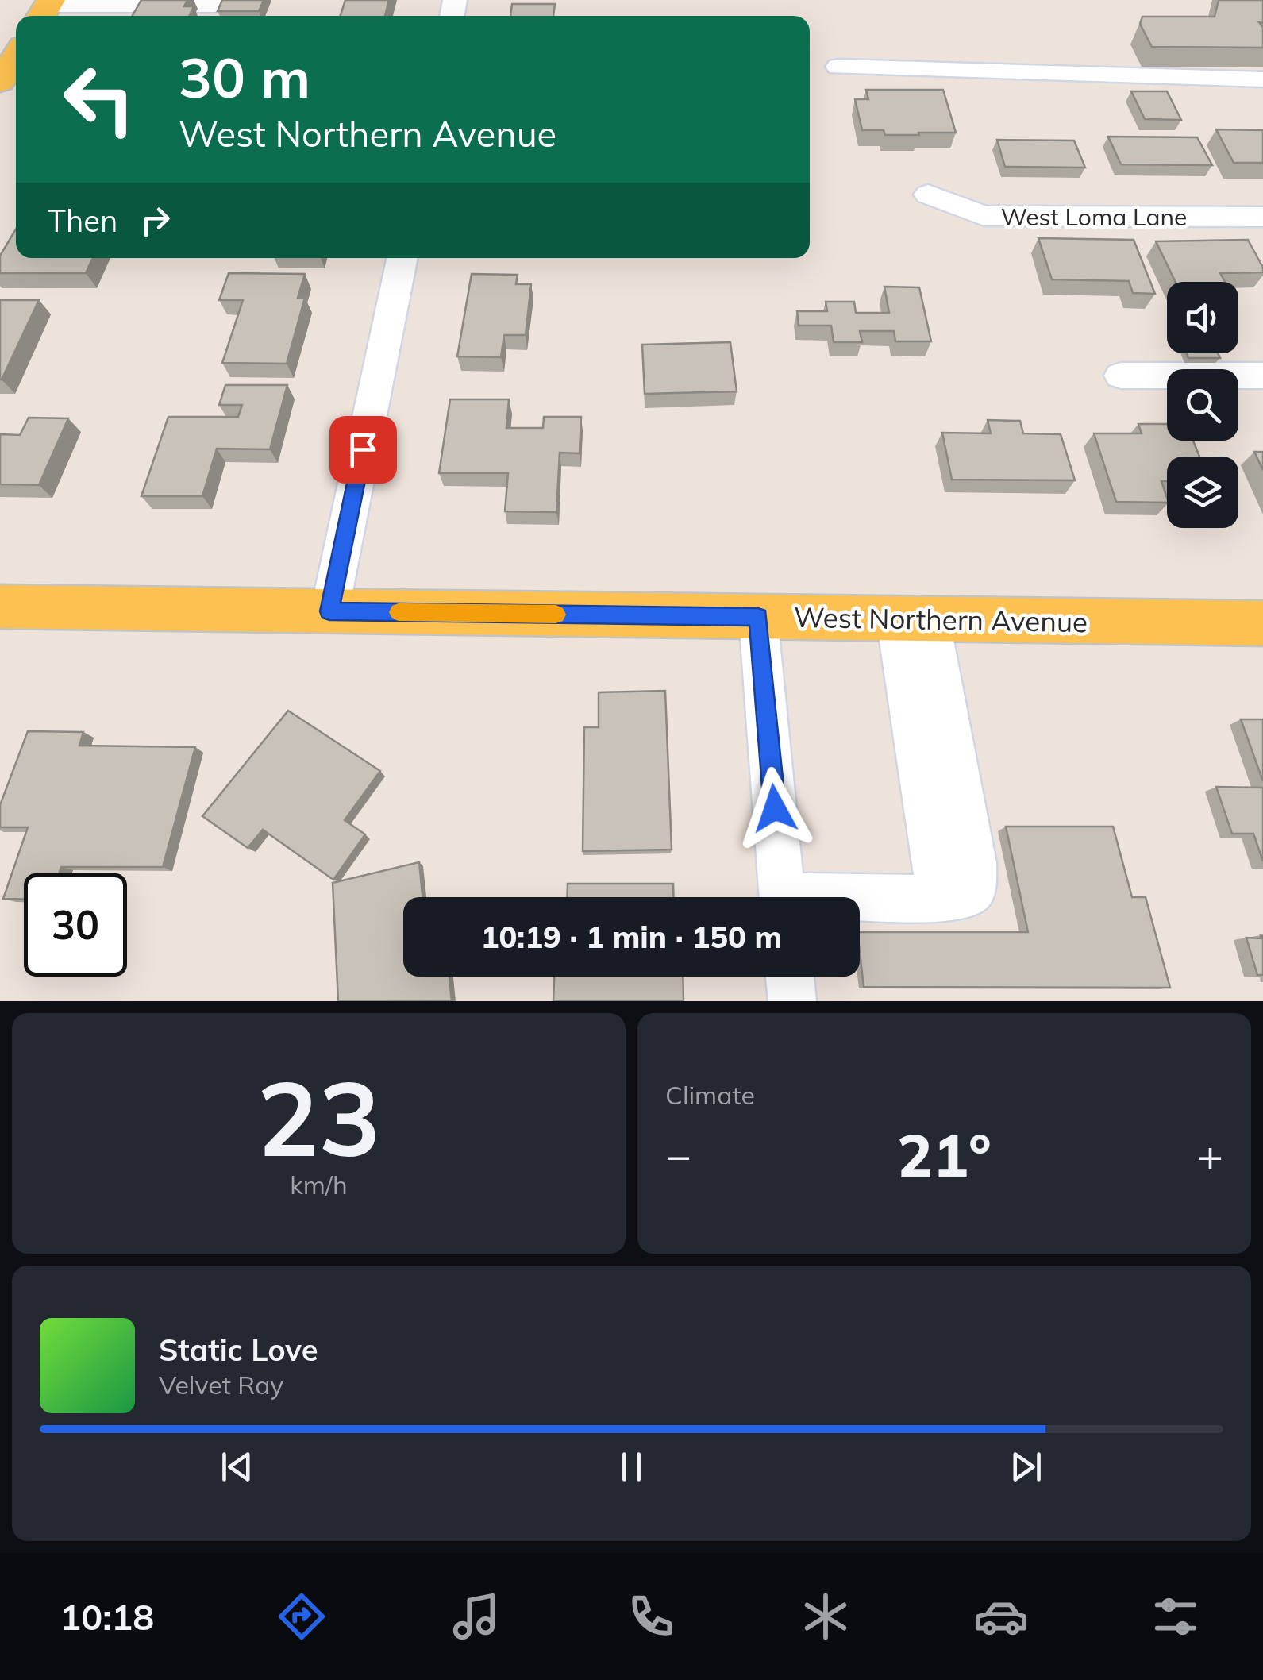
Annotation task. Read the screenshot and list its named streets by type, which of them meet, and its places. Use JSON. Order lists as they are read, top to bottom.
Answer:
{
  "streets": {
    "main road": ["West Northern Avenue"],
    "street": ["West Loma Lane"]
  },
  "page": {
    "turn": ["30 m", "West Northern Avenue"],
    "then": "Then",
    "limit": "30",
    "trip": "10:19 · 1 min · 150 m",
    "tile": [
      ["23", "km/h"],
      "Climate"
    ],
    "heat": ["−", "21°", "+"],
    "song": ["Static Love", "Velvet Ray"],
    "tabs": "10:18"
  }
}
